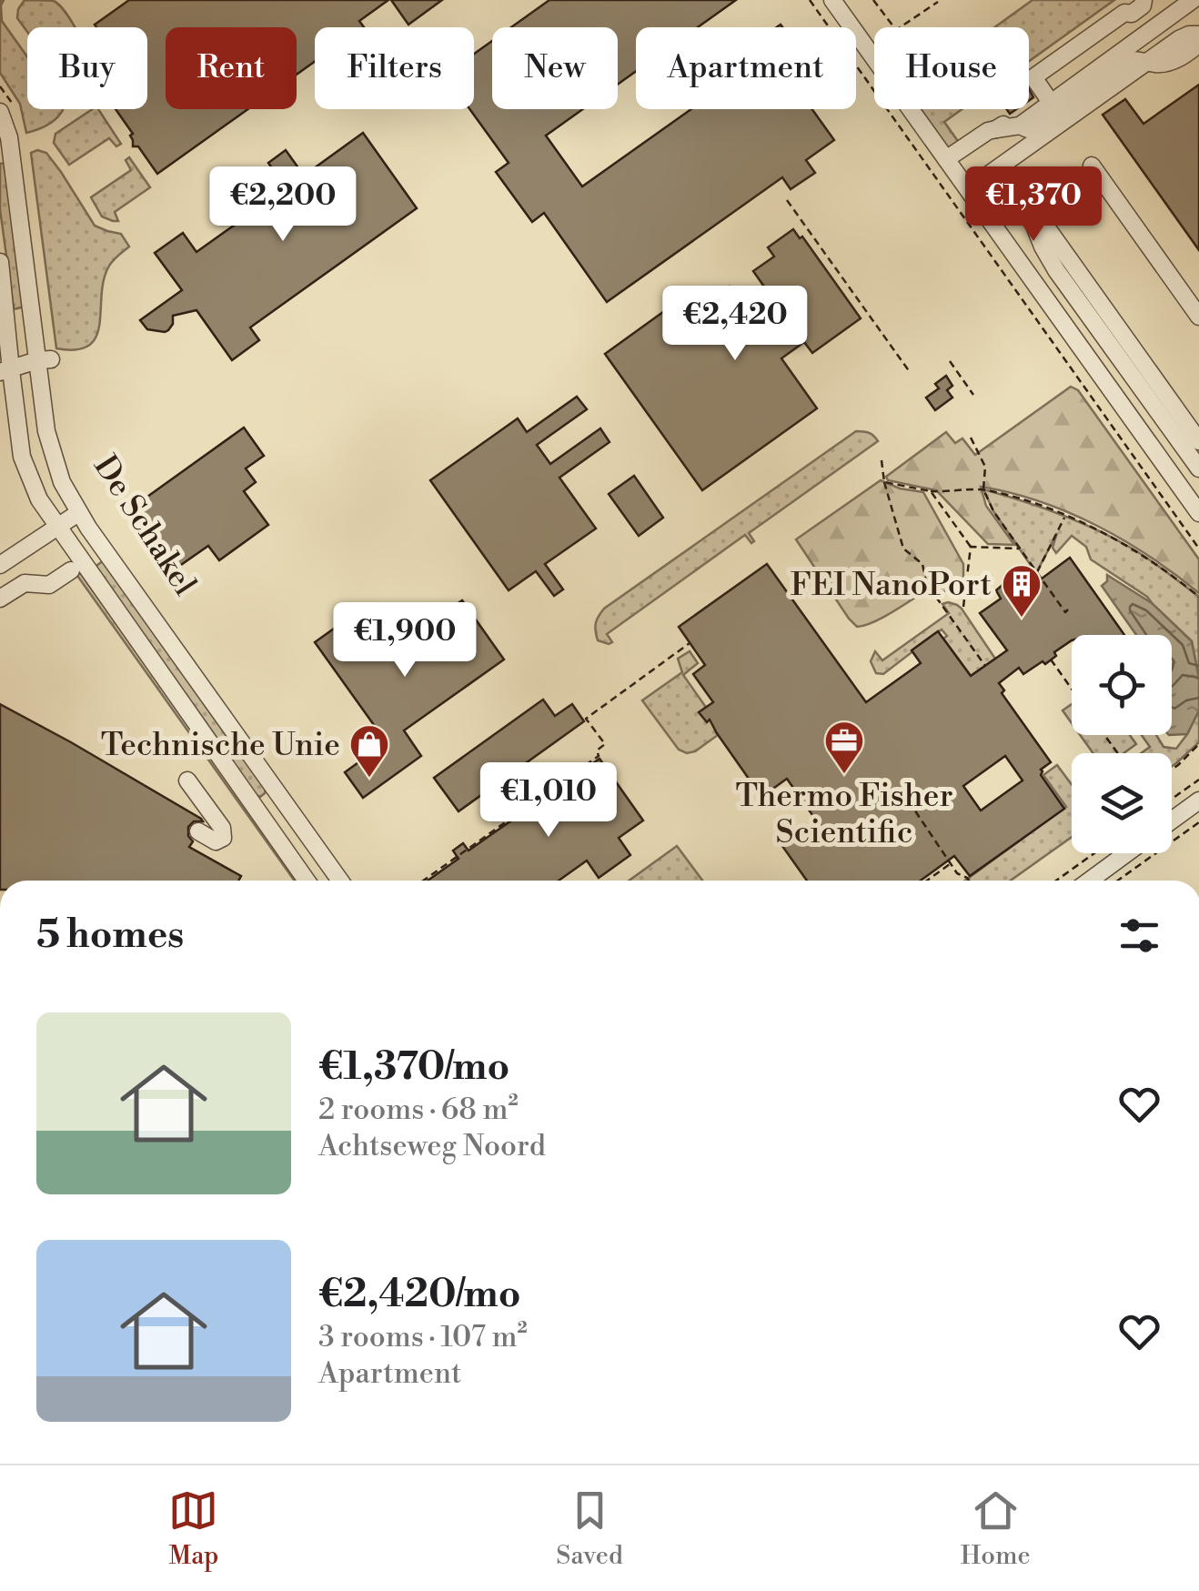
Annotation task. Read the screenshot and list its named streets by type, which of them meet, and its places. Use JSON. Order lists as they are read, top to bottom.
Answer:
{
  "streets": {
    "street": ["De Schakel"]
  },
  "places": {
    "building": ["FEI NanoPort"],
    "office": ["Thermo Fisher Scientific"],
    "shop": ["Technische Unie"]
  },
  "page": {
    "chip": [
      "Buy",
      "Rent",
      "Filters",
      "New",
      "Apartment",
      "House"
    ],
    "price": [
      "€2,200",
      "€1,370",
      "€2,420",
      "€1,900",
      "€1,010"
    ],
    "heading": "5 homes",
    "list": [
      {
        "name": "€1,370/mo",
        "note": "2 rooms · 68 m² · Achtseweg Noord"
      },
      {
        "name": "€2,420/mo",
        "note": "3 rooms · 107 m² · Apartment"
      }
    ],
    "tabs": ["Map", "Saved", "Home"]
  }
}
